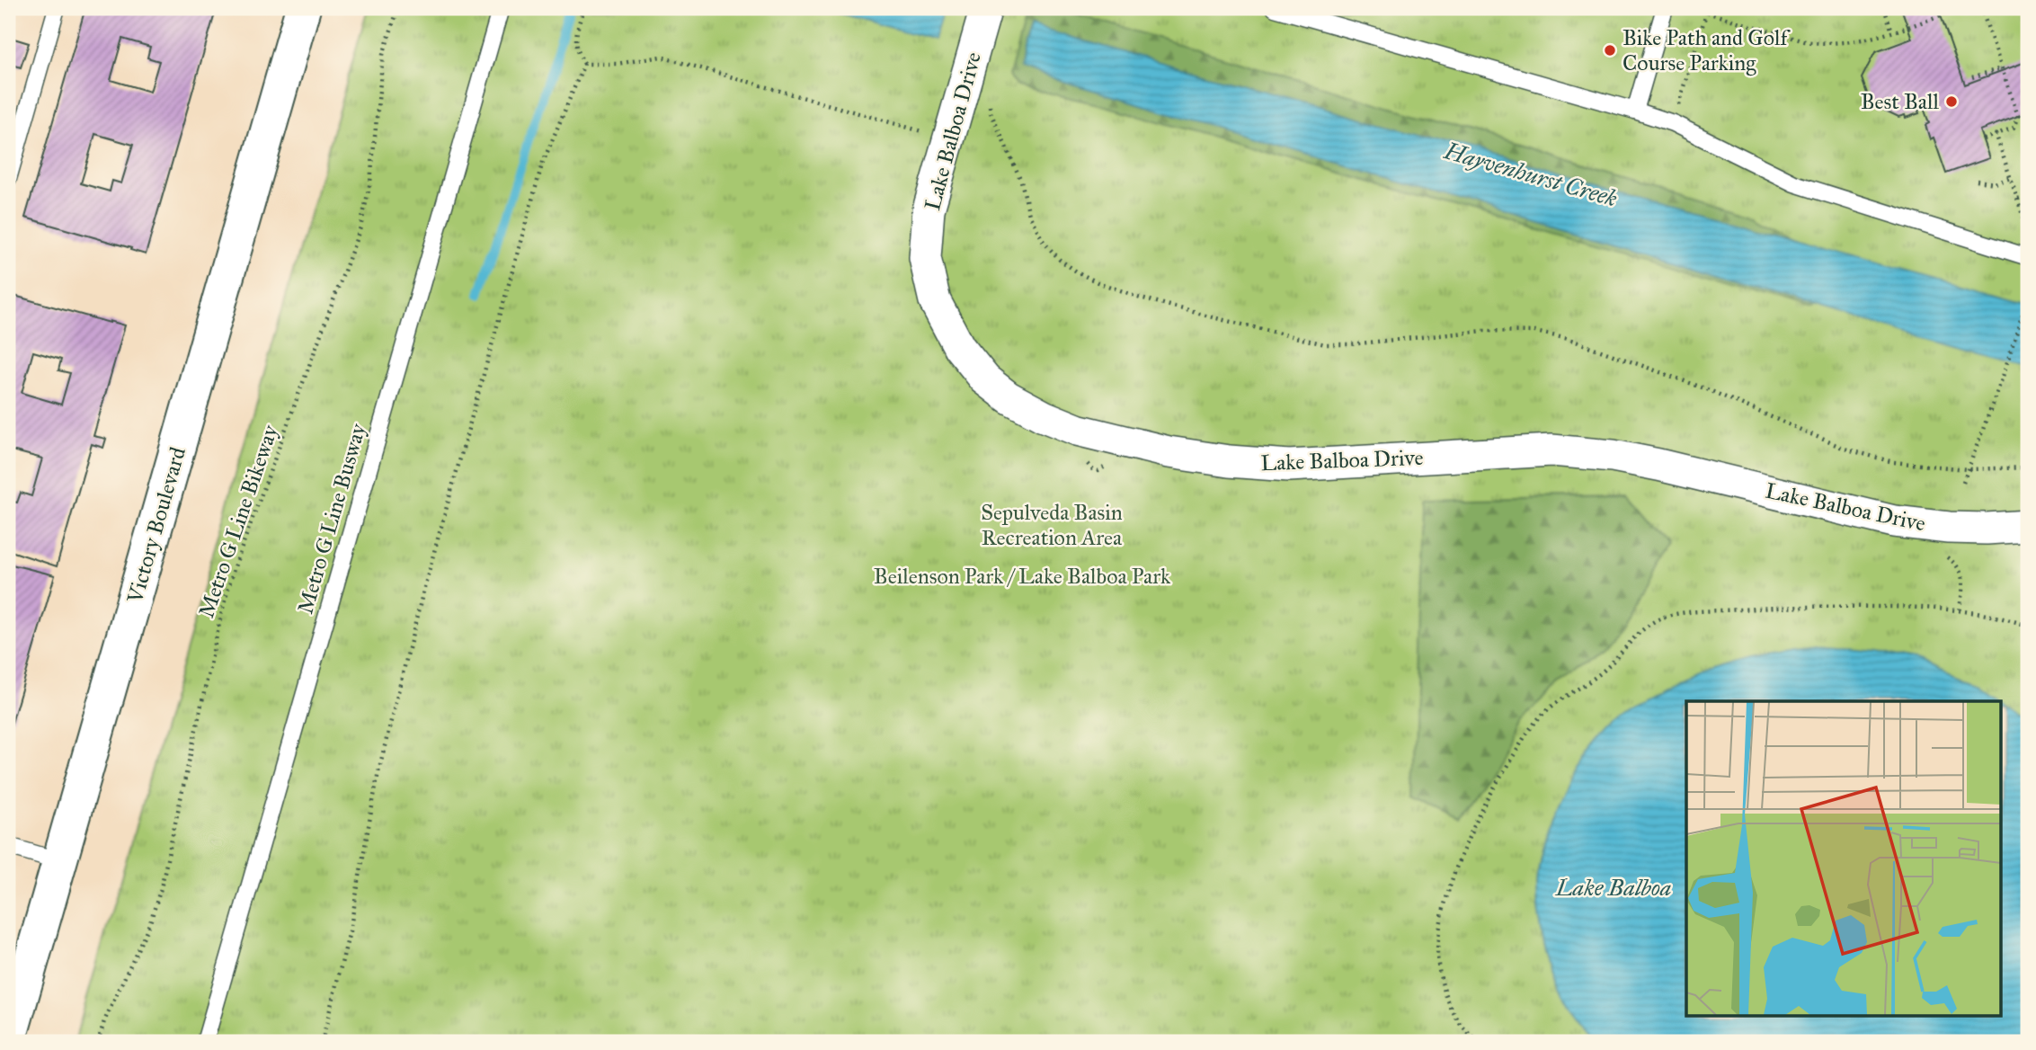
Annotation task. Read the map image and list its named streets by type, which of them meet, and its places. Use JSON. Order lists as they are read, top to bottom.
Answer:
{
  "streets": {
    "main road": ["Victory Boulevard"],
    "street": ["Lake Balboa Drive"],
    "lane": ["Metro G Line Busway"],
    "path": ["Metro G Line Bikeway"]
  },
  "water": ["Hayvenhurst Creek", "Lake Balboa"],
  "parks": ["Sepulveda Basin Recreation Area", "Beilenson Park / Lake Balboa Park"],
  "places": ["Bike Path and Golf Course Parking", "Best Ball"]
}
